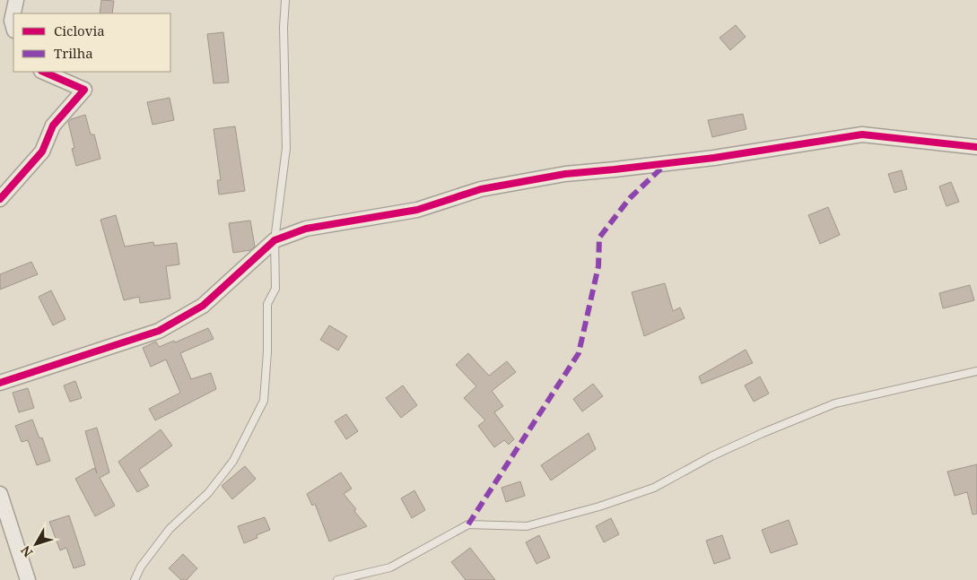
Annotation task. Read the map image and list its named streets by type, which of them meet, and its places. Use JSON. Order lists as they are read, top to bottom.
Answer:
{
  "legend": ["Ciclovia", "Trilha"],
  "north": "bottom left"
}
